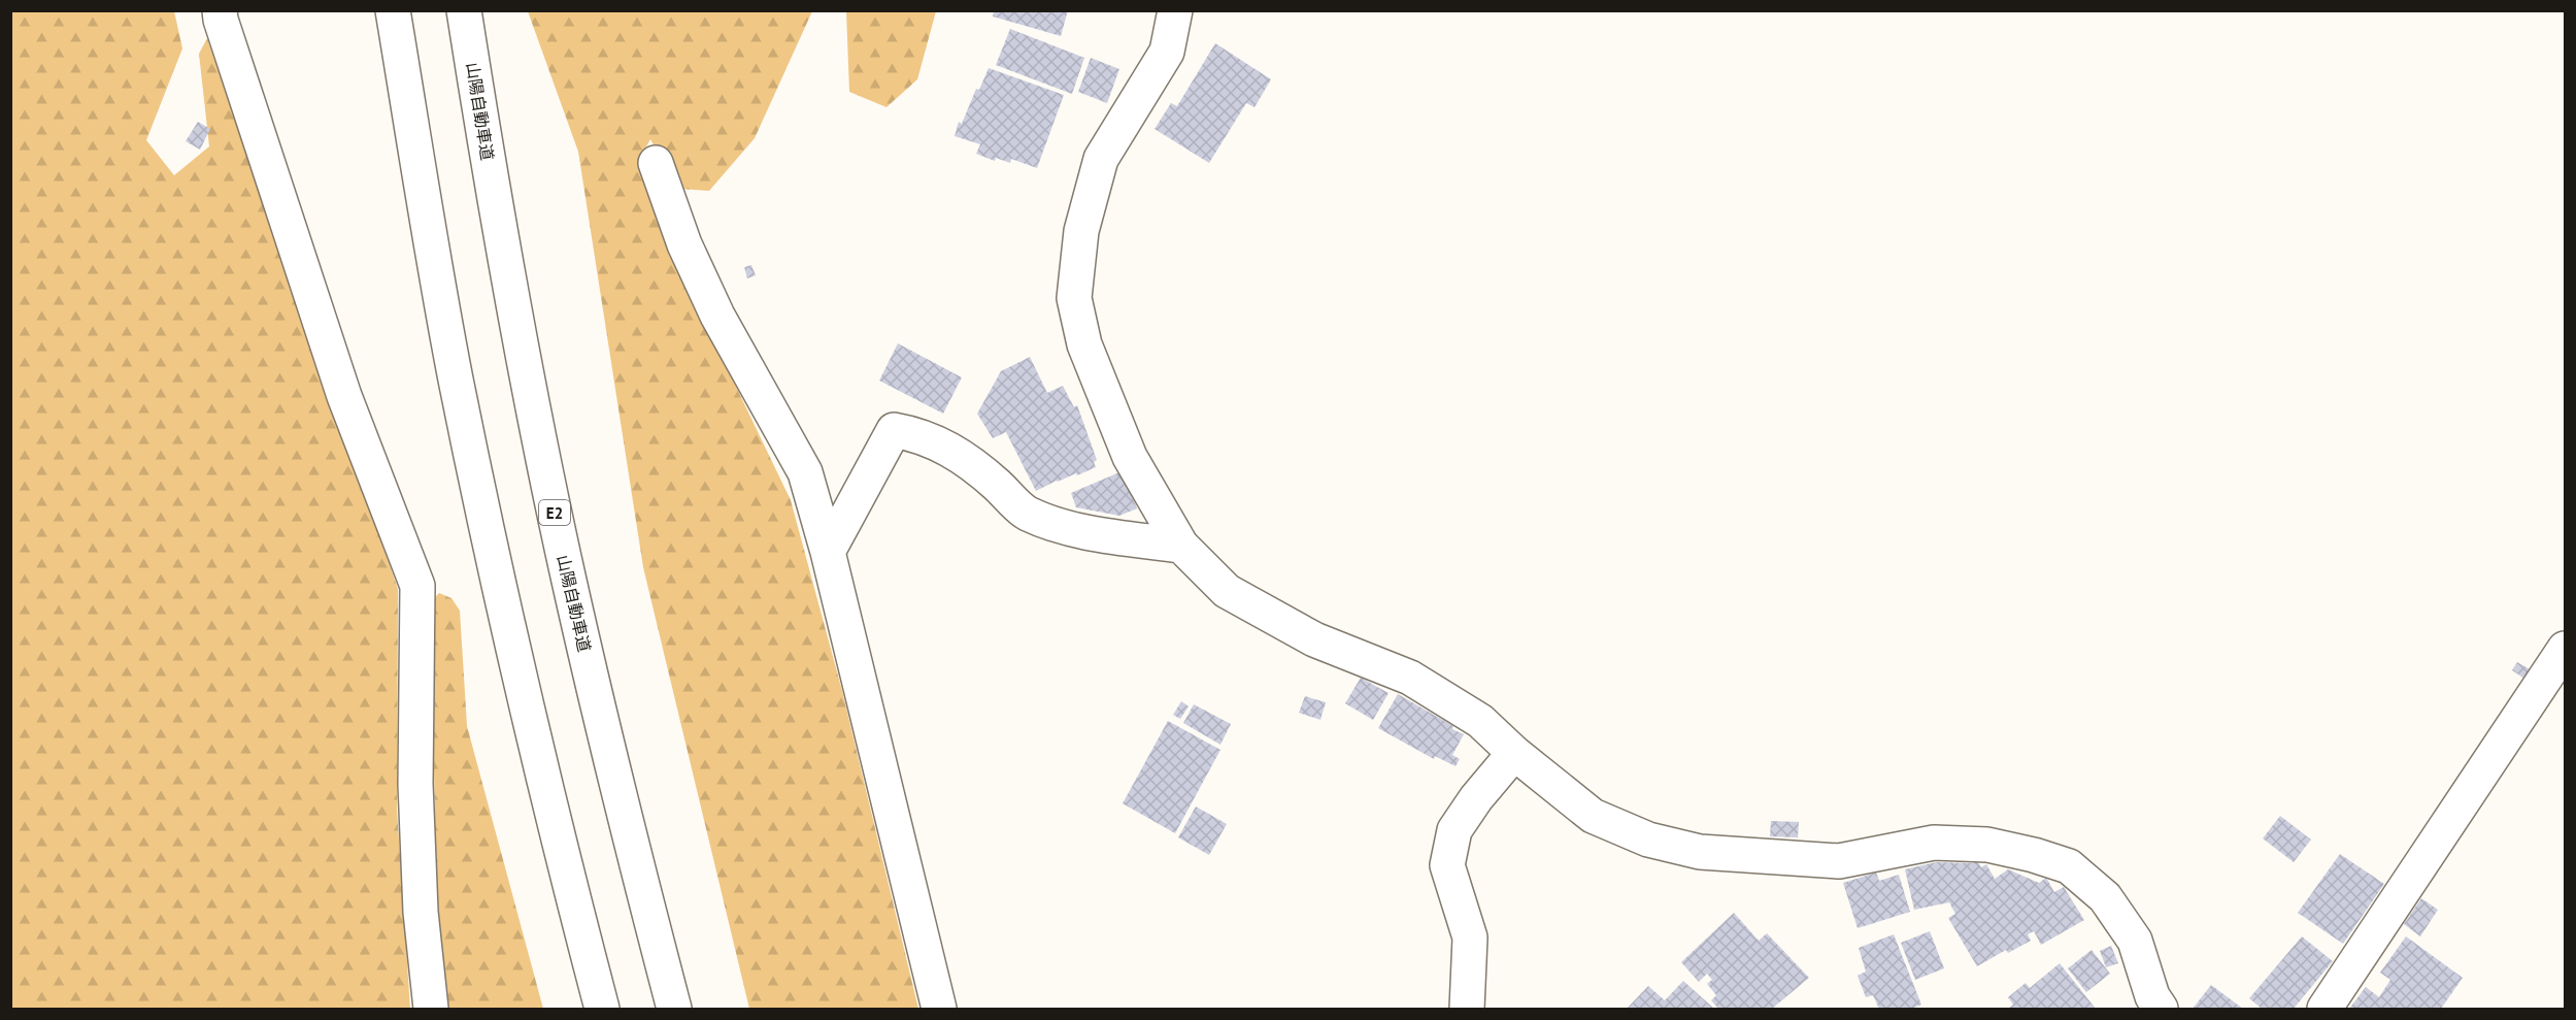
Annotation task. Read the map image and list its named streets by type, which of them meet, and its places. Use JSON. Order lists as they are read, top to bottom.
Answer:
{
  "streets": {
    "main road": ["山陽自動車道", "E2"]
  }
}
